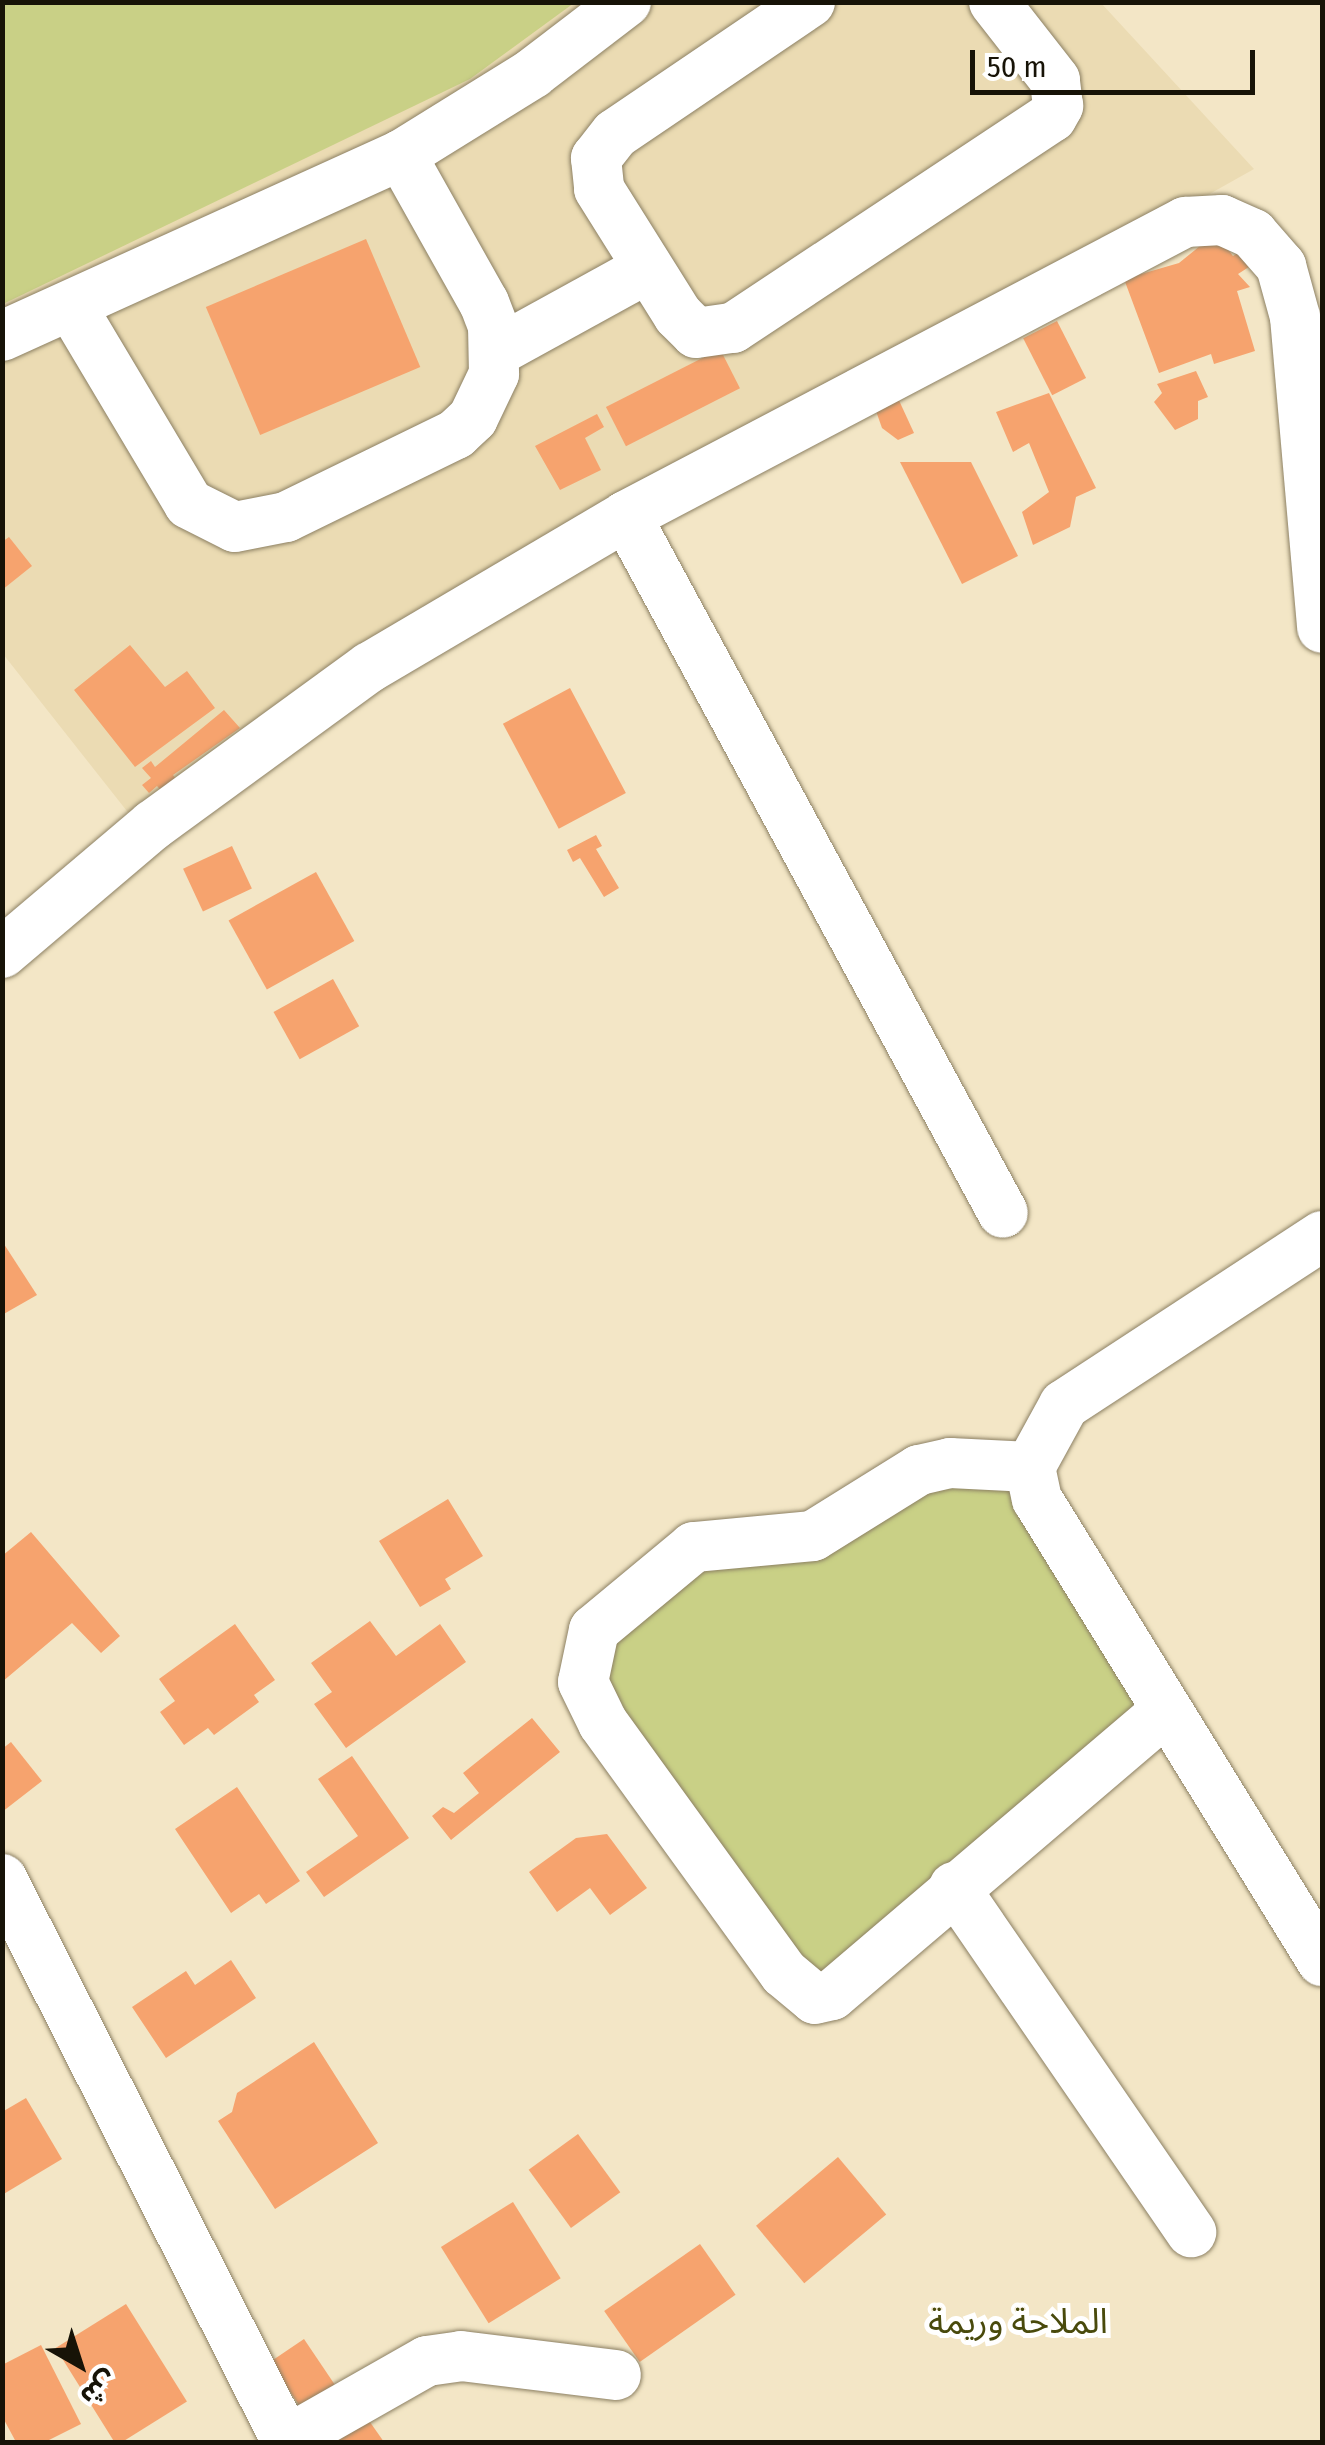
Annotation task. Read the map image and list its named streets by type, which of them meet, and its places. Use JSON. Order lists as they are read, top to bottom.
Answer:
{
  "districts": ["الملاحة وريمة"],
  "scale_bar": "50 m",
  "north": "bottom right"
}
